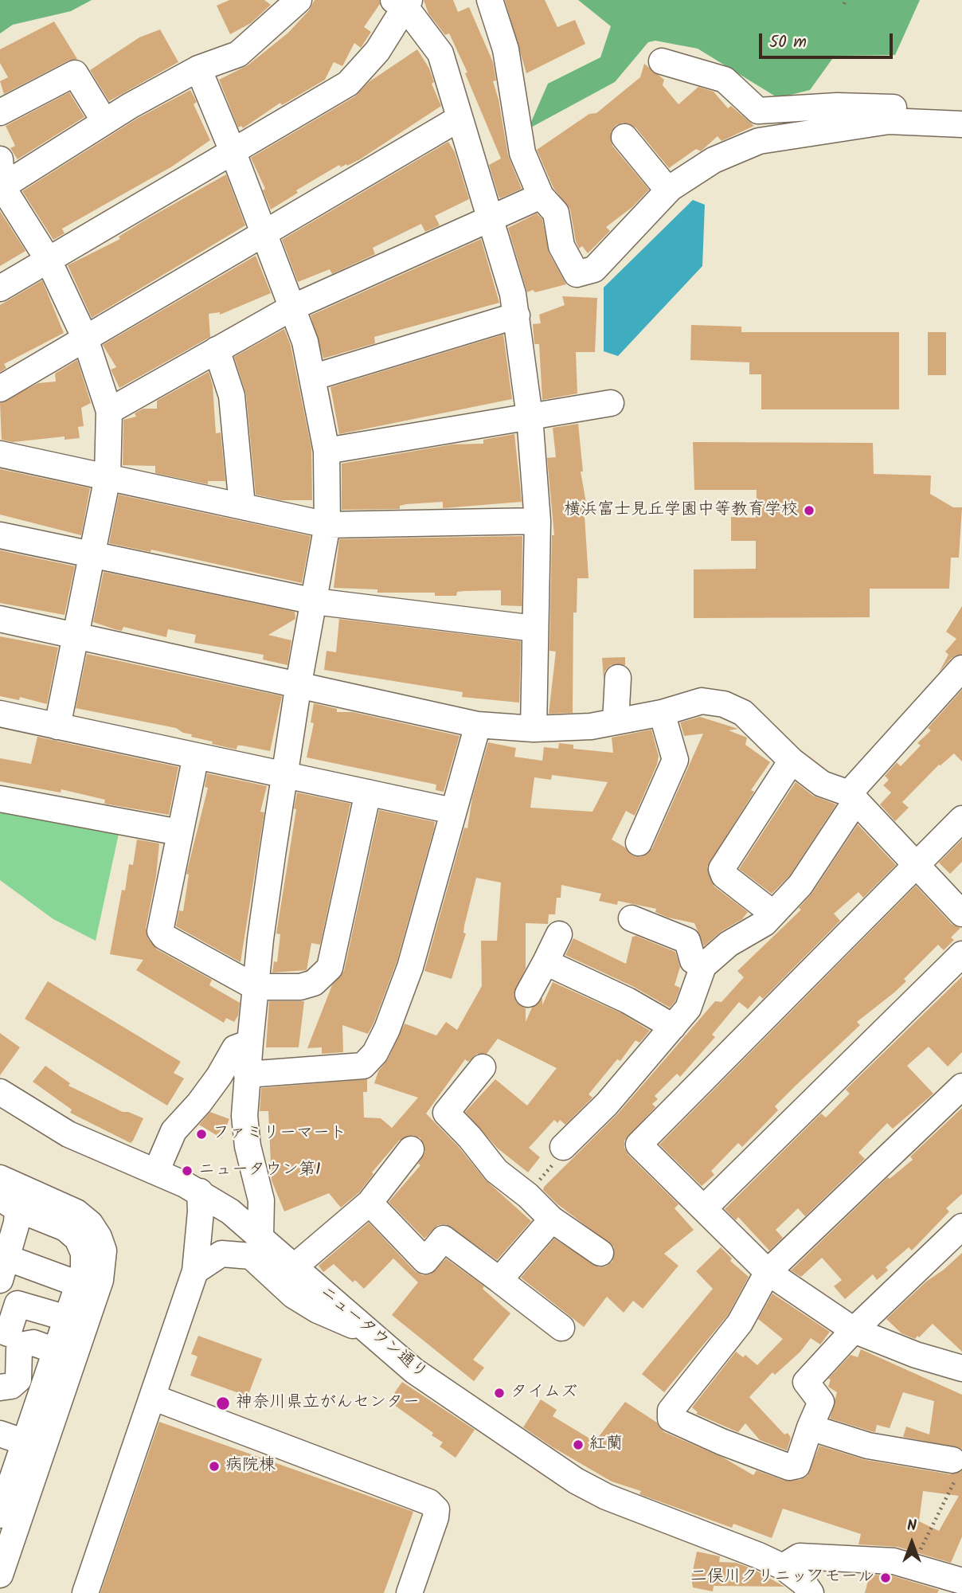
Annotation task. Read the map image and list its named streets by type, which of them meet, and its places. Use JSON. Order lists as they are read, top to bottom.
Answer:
{
  "streets": {
    "street": ["ニュータウン通り"]
  },
  "places": [
    "横浜富士見丘学園中等教育学校",
    "ファミリーマート",
    "ニュータウン第1",
    "タイムズ",
    "神奈川県立がんセンター",
    "紅蘭",
    "病院棟",
    "二俣川クリニックモール"
  ],
  "scale_bar": "50 m",
  "north": "top"
}
